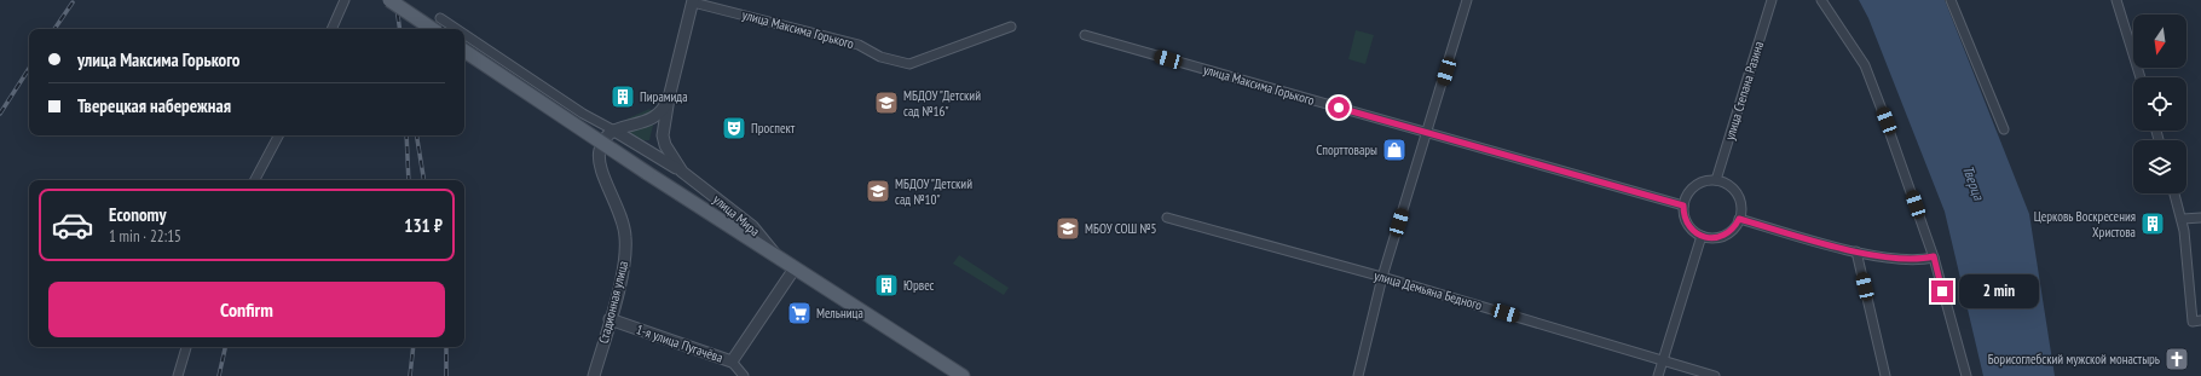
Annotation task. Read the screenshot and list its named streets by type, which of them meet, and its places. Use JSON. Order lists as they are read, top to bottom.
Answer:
{
  "streets": {
    "main road": ["улица Мира"],
    "street": [
      "улица Максима Горького",
      "улица Степана Разина",
      "улица Демьяна Бедного",
      "Стадионная улица",
      "1-я улица Пугачёва"
    ]
  },
  "crossings": [
    ["улица Максима Горького", "улица Степана Разина"],
    ["Стадионная улица", "1-я улица Пугачёва"]
  ],
  "water": ["Тверца"],
  "places": {
    "building": ["Пирамида", "Церковь Воскресения Христова", "Юрвес"],
    "school or university": ["МБДОУ \"Детский сад №16\"", "МБДОУ \"Детский сад №10\"", "МБОУ СОШ №5"],
    "theatre": ["Проспект"],
    "shop": ["Спорттовары"],
    "supermarket": ["Мельница"],
    "church": ["Борисоглебский мужской монастырь"]
  },
  "north": "bottom",
  "page": {
    "banner": ["улица Максима Горького", "Тверецкая набережная"],
    "list": [
      {
        "name": "Economy",
        "note": "1 min · 22:15",
        "value": "131 ₽"
      }
    ],
    "buttons": "Confirm",
    "bubble": "2 min"
  }
}
